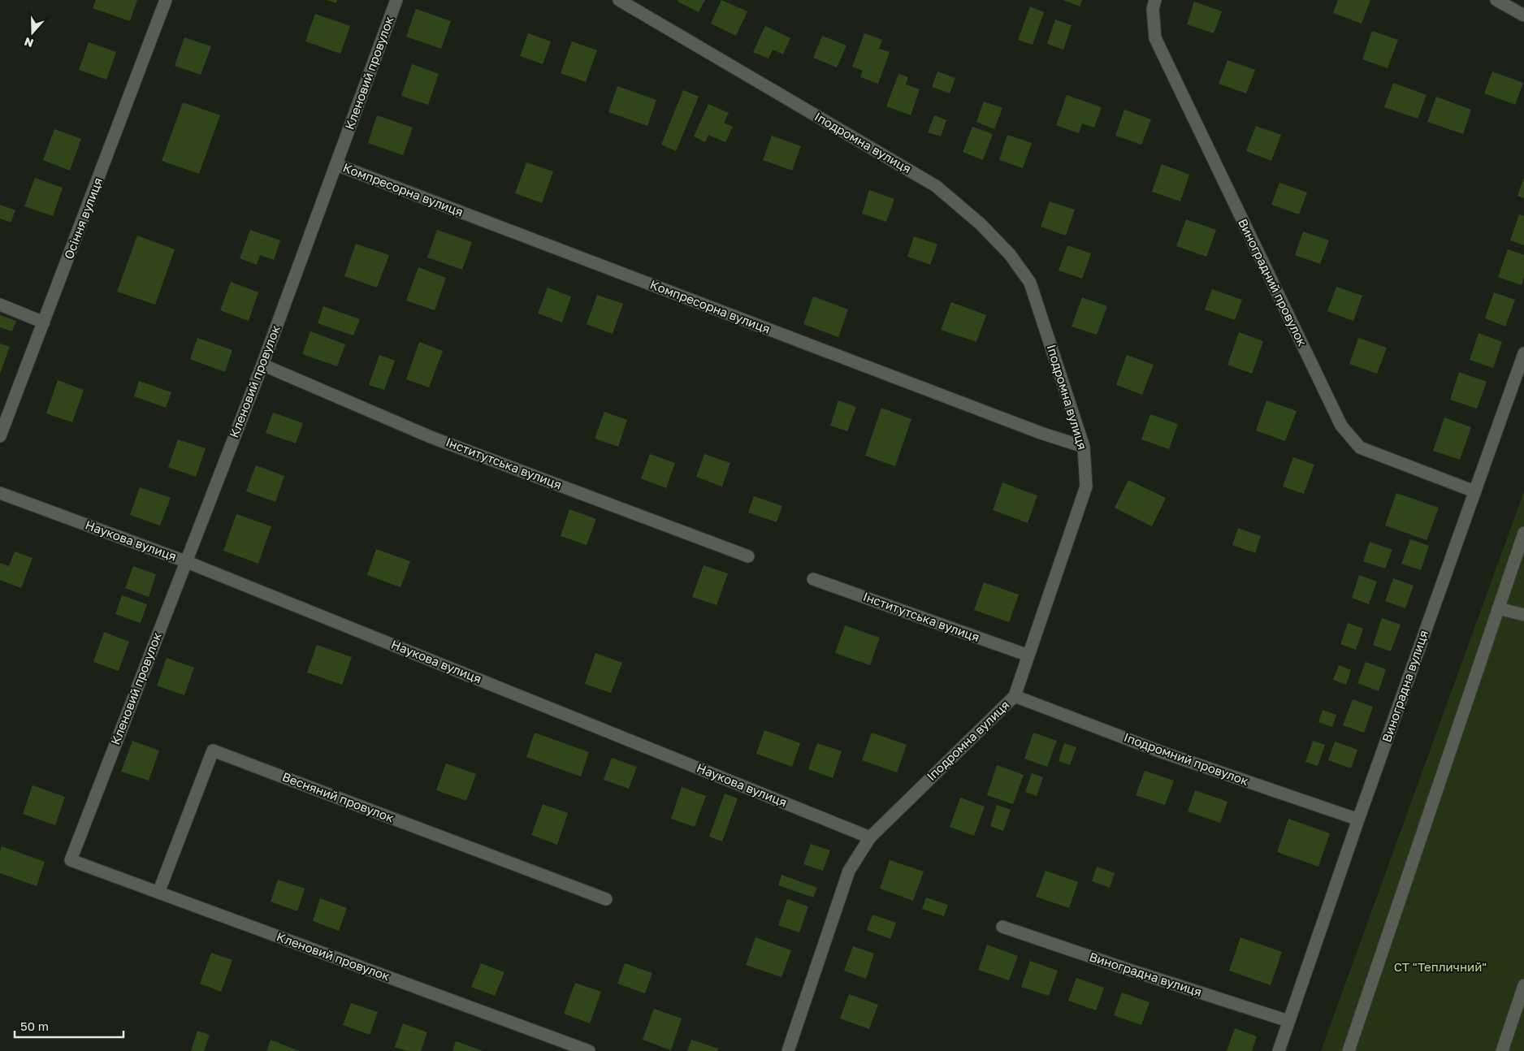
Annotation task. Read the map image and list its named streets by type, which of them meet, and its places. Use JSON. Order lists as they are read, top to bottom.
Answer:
{
  "streets": {
    "street": [
      "Кленовий провулок",
      "Іподромна вулиця",
      "Компресорна вулиця",
      "Осіння вулиця",
      "Виноградний провулок",
      "Інститутська вулиця",
      "Наукова вулиця",
      "Виноградна вулиця",
      "Іподромний провулок",
      "Весняний провулок"
    ]
  },
  "crossings": [
    ["Кленовий провулок", "Компресорна вулиця"],
    ["Кленовий провулок", "Інститутська вулиця"],
    ["Кленовий провулок", "Наукова вулиця"],
    ["Кленовий провулок", "Весняний провулок"],
    ["Іподромна вулиця", "Компресорна вулиця"],
    ["Іподромна вулиця", "Інститутська вулиця"],
    ["Іподромна вулиця", "Наукова вулиця"],
    ["Іподромна вулиця", "Іподромний провулок"],
    ["Виноградний провулок", "Виноградна вулиця"],
    ["Виноградна вулиця", "Іподромний провулок"]
  ],
  "parks": ["СТ \"Тепличний\""],
  "scale_bar": "50 m",
  "north": "bottom"
}
